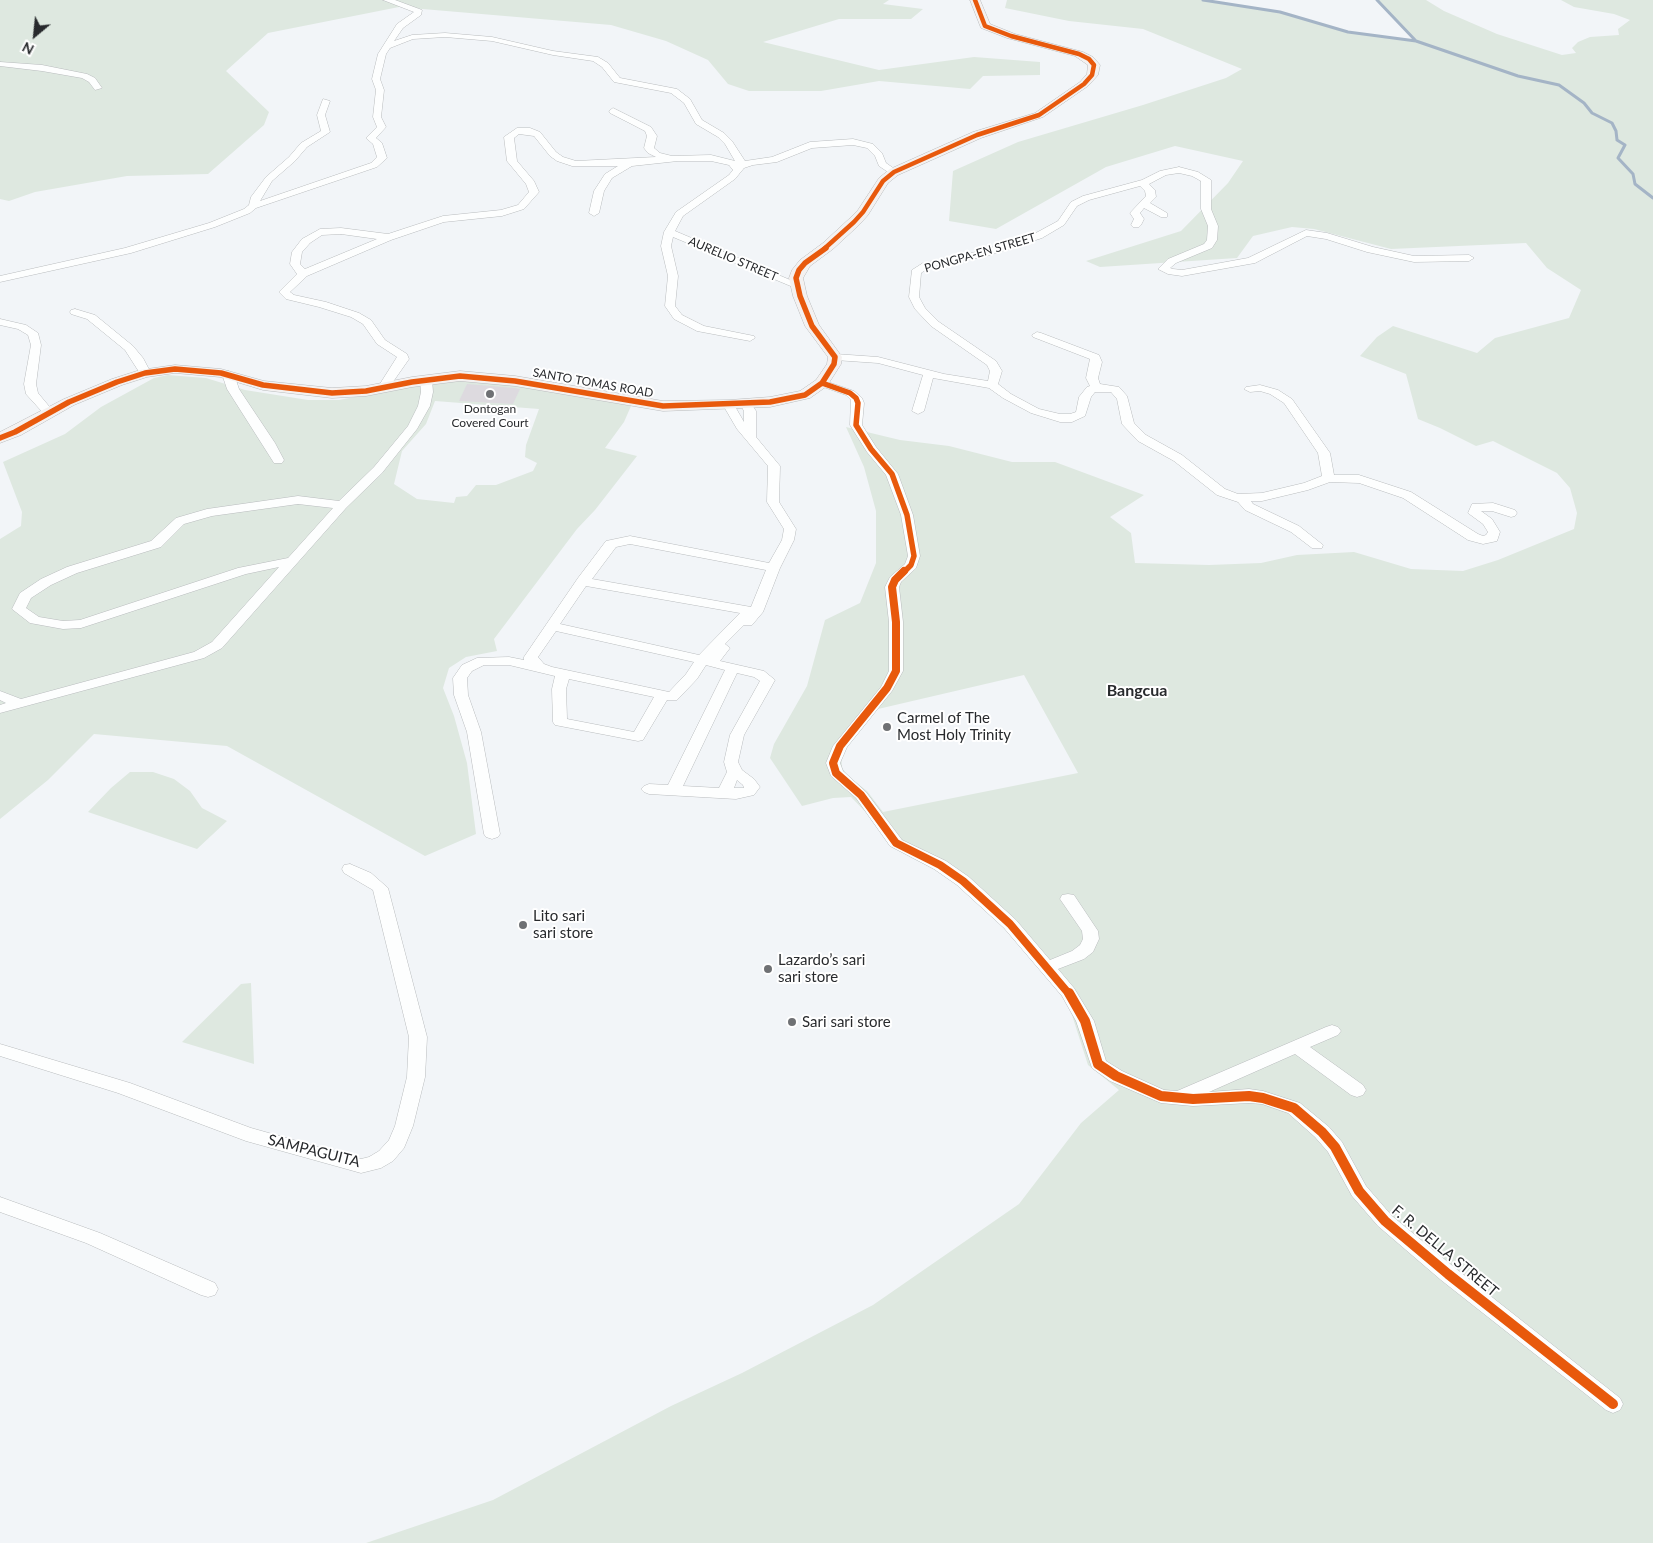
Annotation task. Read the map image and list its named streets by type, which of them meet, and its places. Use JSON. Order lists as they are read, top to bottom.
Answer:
{
  "streets": {
    "street": [
      "PONGPA-EN STREET",
      "AURELIO STREET",
      "SANTO TOMAS ROAD",
      "SAMPAGUITA",
      "F. R. DELLA STREET"
    ]
  },
  "crossings": [
    ["SANTO TOMAS ROAD", "F. R. DELLA STREET"]
  ],
  "districts": ["Bangcua"],
  "places": [
    "Dontogan Covered Court",
    "Carmel of The Most Holy Trinity",
    "Lito sari sari store",
    "Lazardo’s sari sari store",
    "Sari sari store"
  ],
  "north": "bottom left"
}
